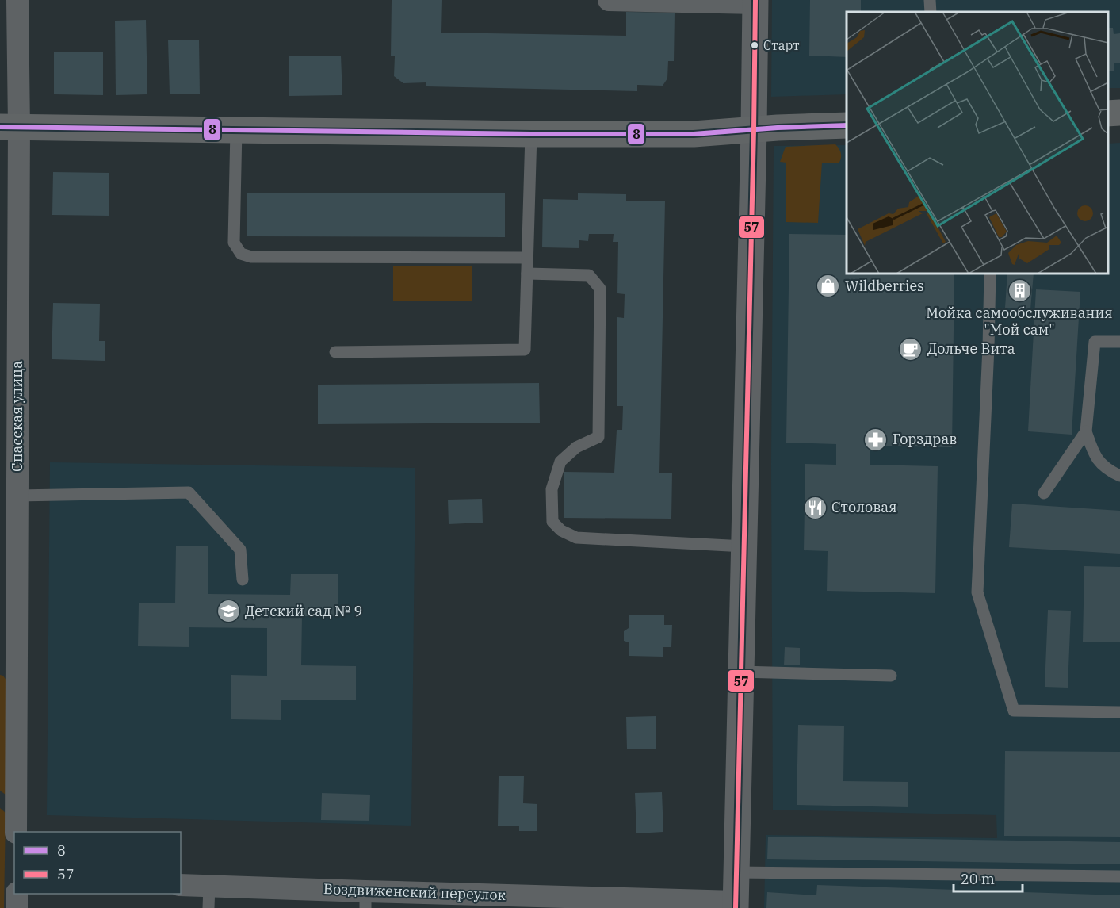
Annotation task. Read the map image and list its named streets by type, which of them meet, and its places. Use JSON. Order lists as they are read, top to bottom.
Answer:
{
  "streets": {
    "street": ["Спасская улица", "Воздвиженский переулок"]
  },
  "places": {
    "other": ["Старт"],
    "shop": ["Wildberries"],
    "building": ["Мойка самообслуживания \"Мой сам\""],
    "cafe": ["Дольче Вита"],
    "pharmacy": ["Горздрав"],
    "restaurant": ["Столовая"],
    "school or university": ["Детский сад № 9"]
  },
  "lines": ["transit line 57", "transit line 8"],
  "legend": ["8", "57"],
  "scale_bar": "20 m"
}
